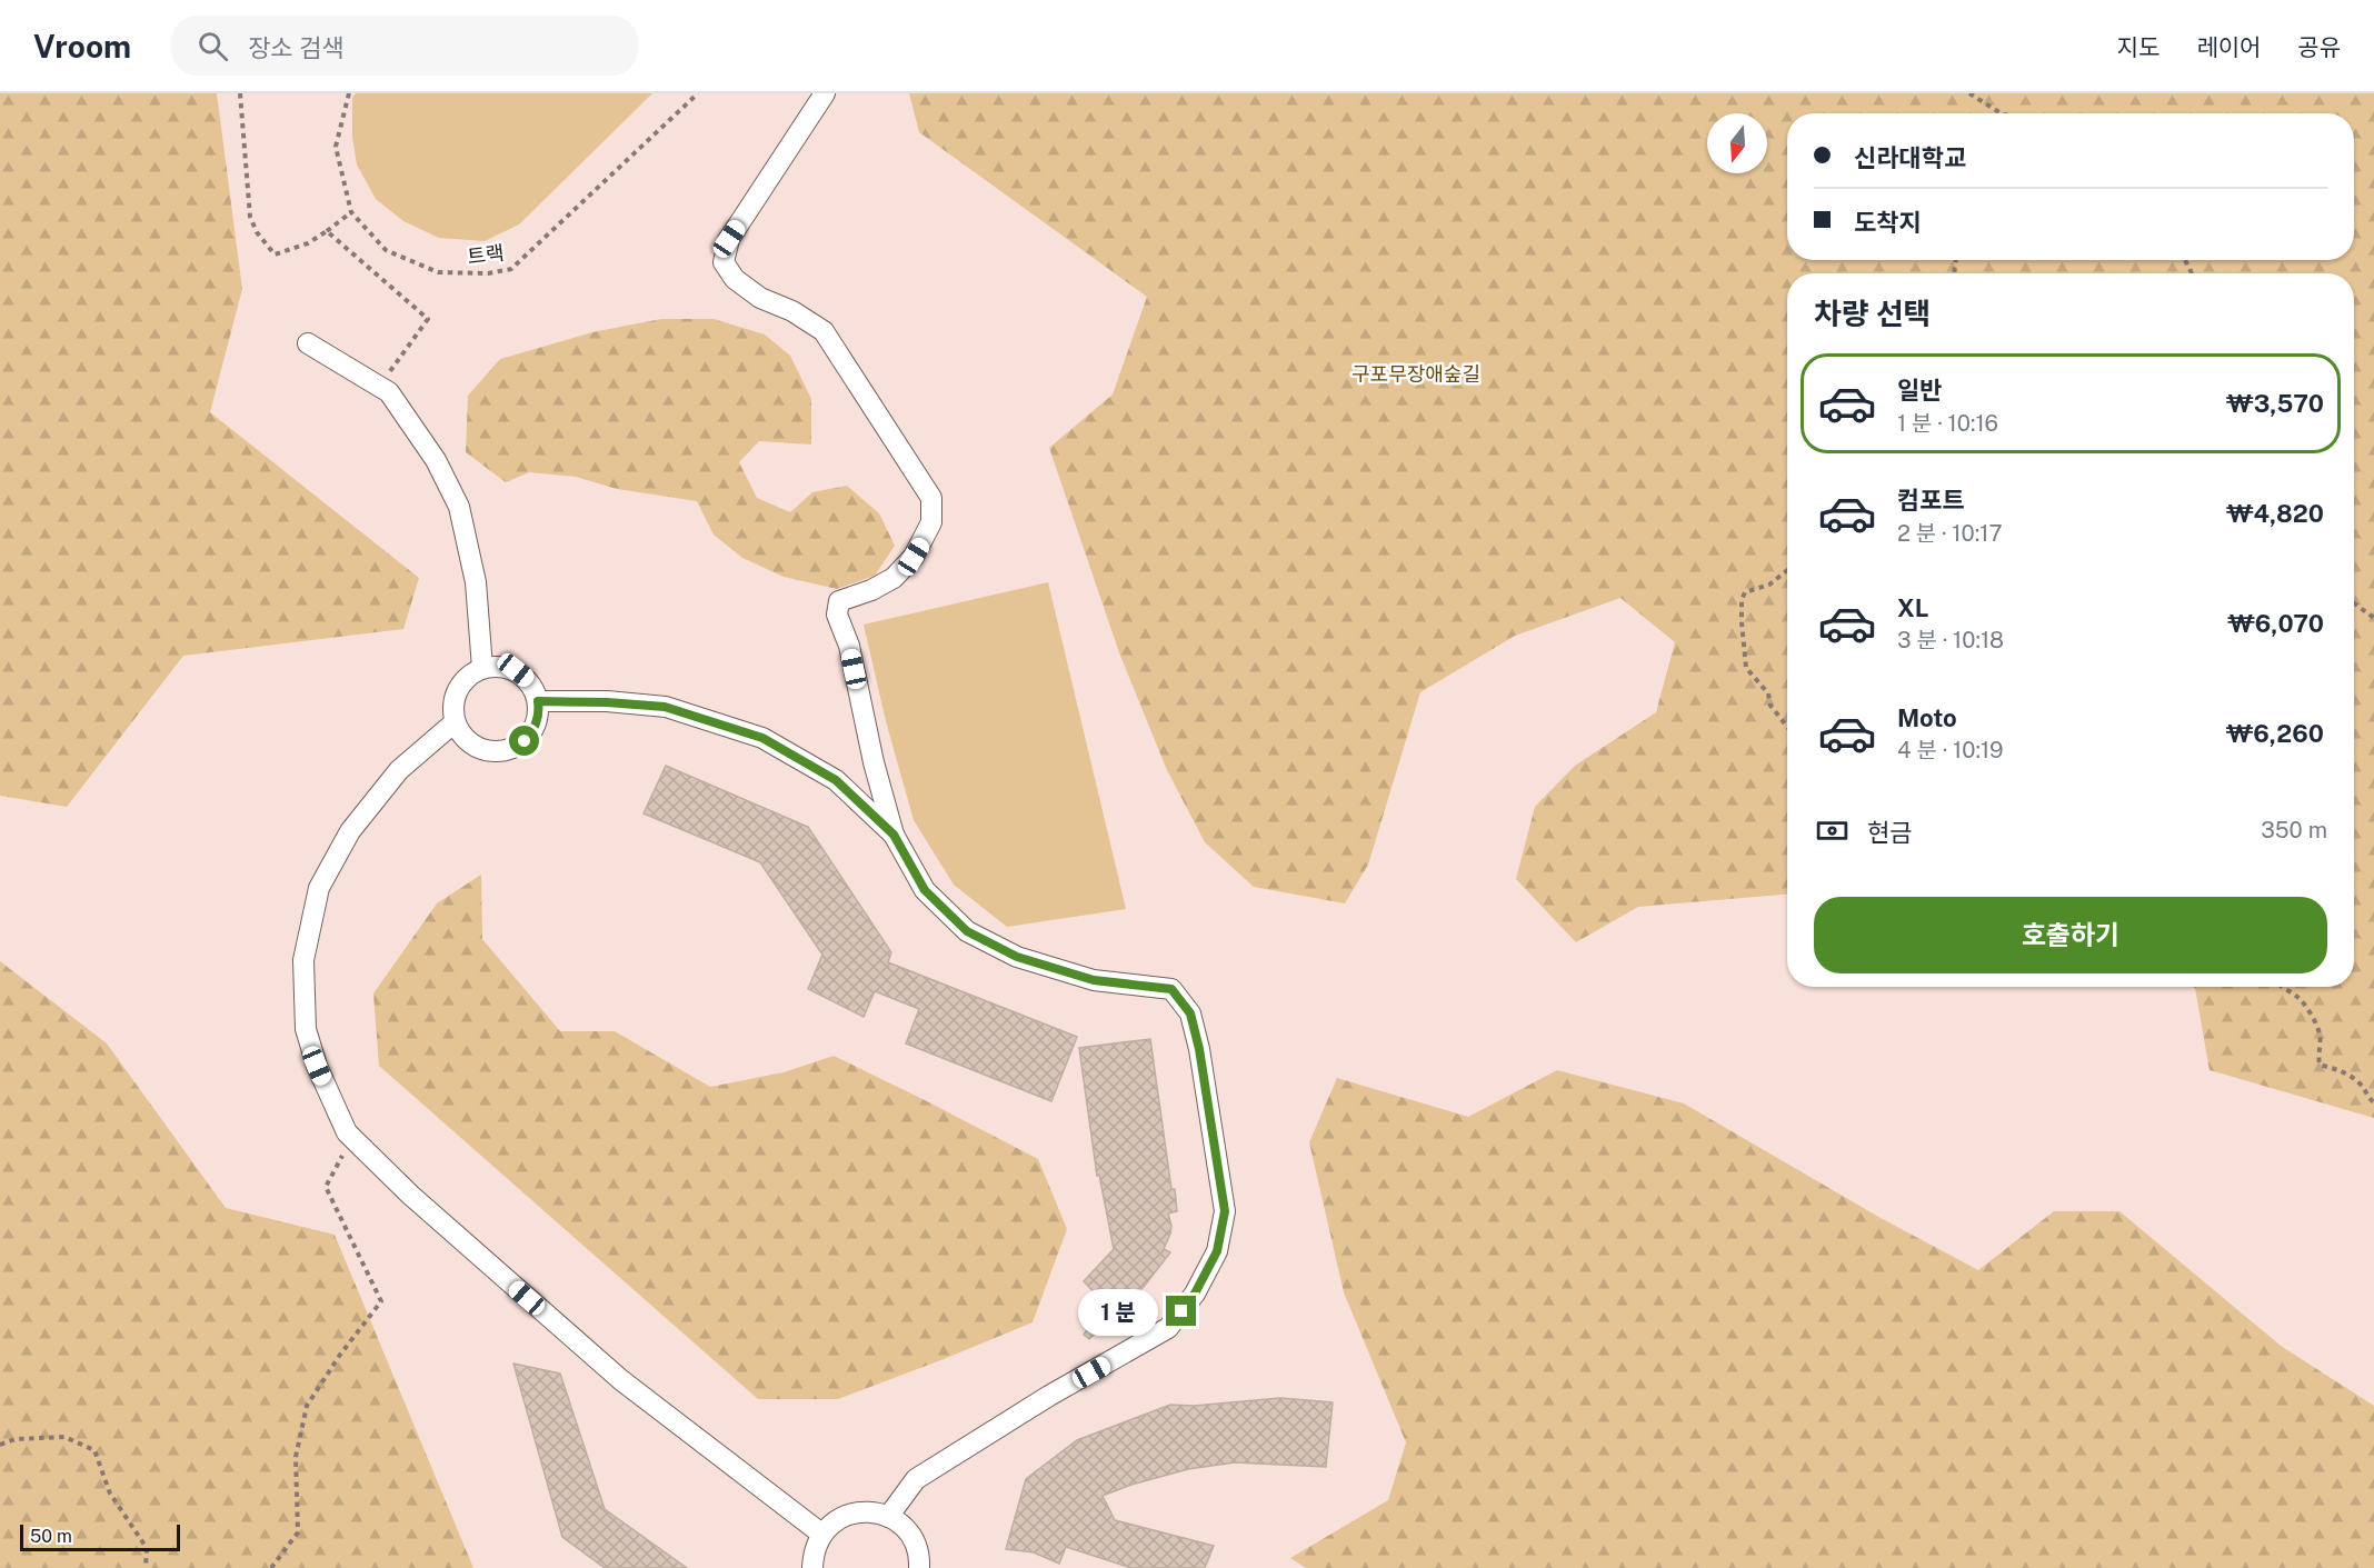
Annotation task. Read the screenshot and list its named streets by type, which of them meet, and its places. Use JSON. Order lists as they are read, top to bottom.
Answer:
{
  "streets": {
    "path": ["트랙"]
  },
  "parks": ["구포무장애숲길"],
  "scale_bar": "50 m",
  "north": "bottom",
  "page": {
    "header": "Vroom",
    "search": "장소 검색",
    "nav": ["지도", "레이어", "공유"],
    "banner": ["신라대학교", "도착지"],
    "heading": "차량 선택",
    "list": [
      {
        "name": "일반",
        "note": "1 분 · 10:16",
        "value": "₩3,570"
      },
      {
        "name": "컴포트",
        "note": "2 분 · 10:17",
        "value": "₩4,820"
      },
      {
        "name": "XL",
        "note": "3 분 · 10:18",
        "value": "₩6,070"
      },
      {
        "name": "Moto",
        "note": "4 분 · 10:19",
        "value": "₩6,260"
      }
    ],
    "pay": ["현금", "350 m"],
    "buttons": "호출하기",
    "bubble": "1 분",
    "scale": "50 m"
  }
}
